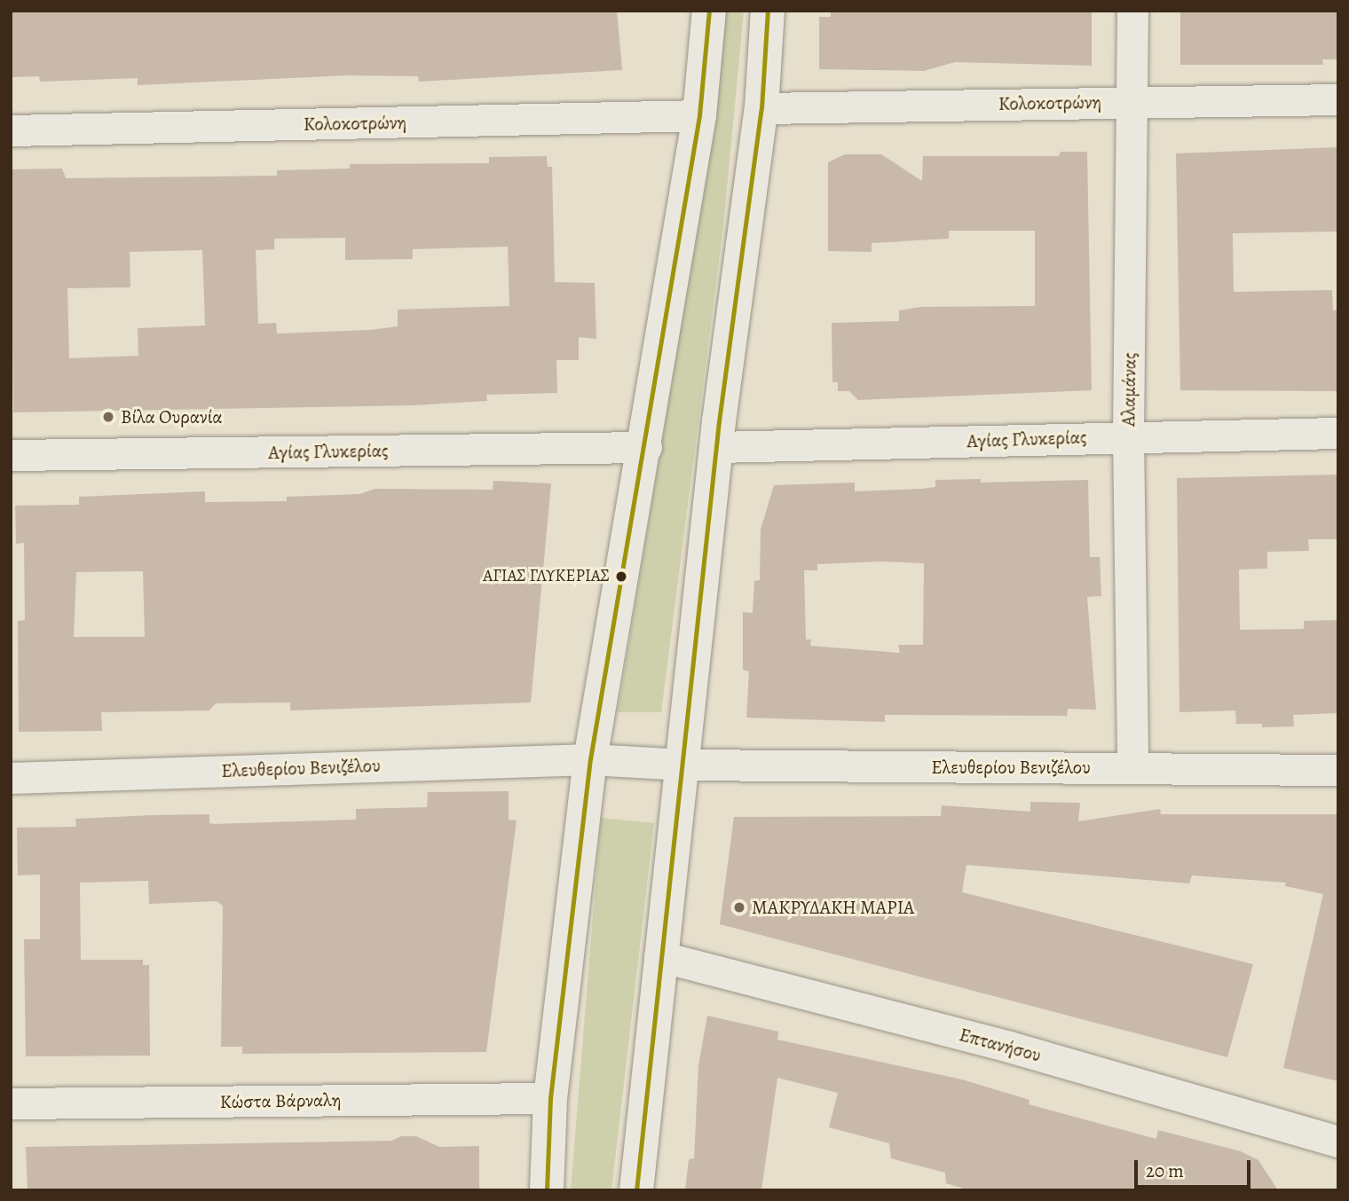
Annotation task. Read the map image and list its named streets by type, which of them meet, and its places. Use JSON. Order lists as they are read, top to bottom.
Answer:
{
  "streets": {
    "street": [
      "Κολοκοτρώνη",
      "Αλαμάνας",
      "Αγίας Γλυκερίας",
      "Ελευθερίου Βενιζέλου",
      "Επτανήσου",
      "Κώστα Βάρναλη"
    ]
  },
  "crossings": [
    ["Κολοκοτρώνη", "Αλαμάνας"],
    ["Αλαμάνας", "Αγίας Γλυκερίας"],
    ["Αλαμάνας", "Ελευθερίου Βενιζέλου"]
  ],
  "places": ["Βίλα Ουρανία", "ΑΓΙΑΣ ΓΛΥΚΕΡΙΑΣ", "ΜΑΚΡΥΔΑΚΗ ΜΑΡΙΑ"],
  "scale_bar": "20 m"
}
